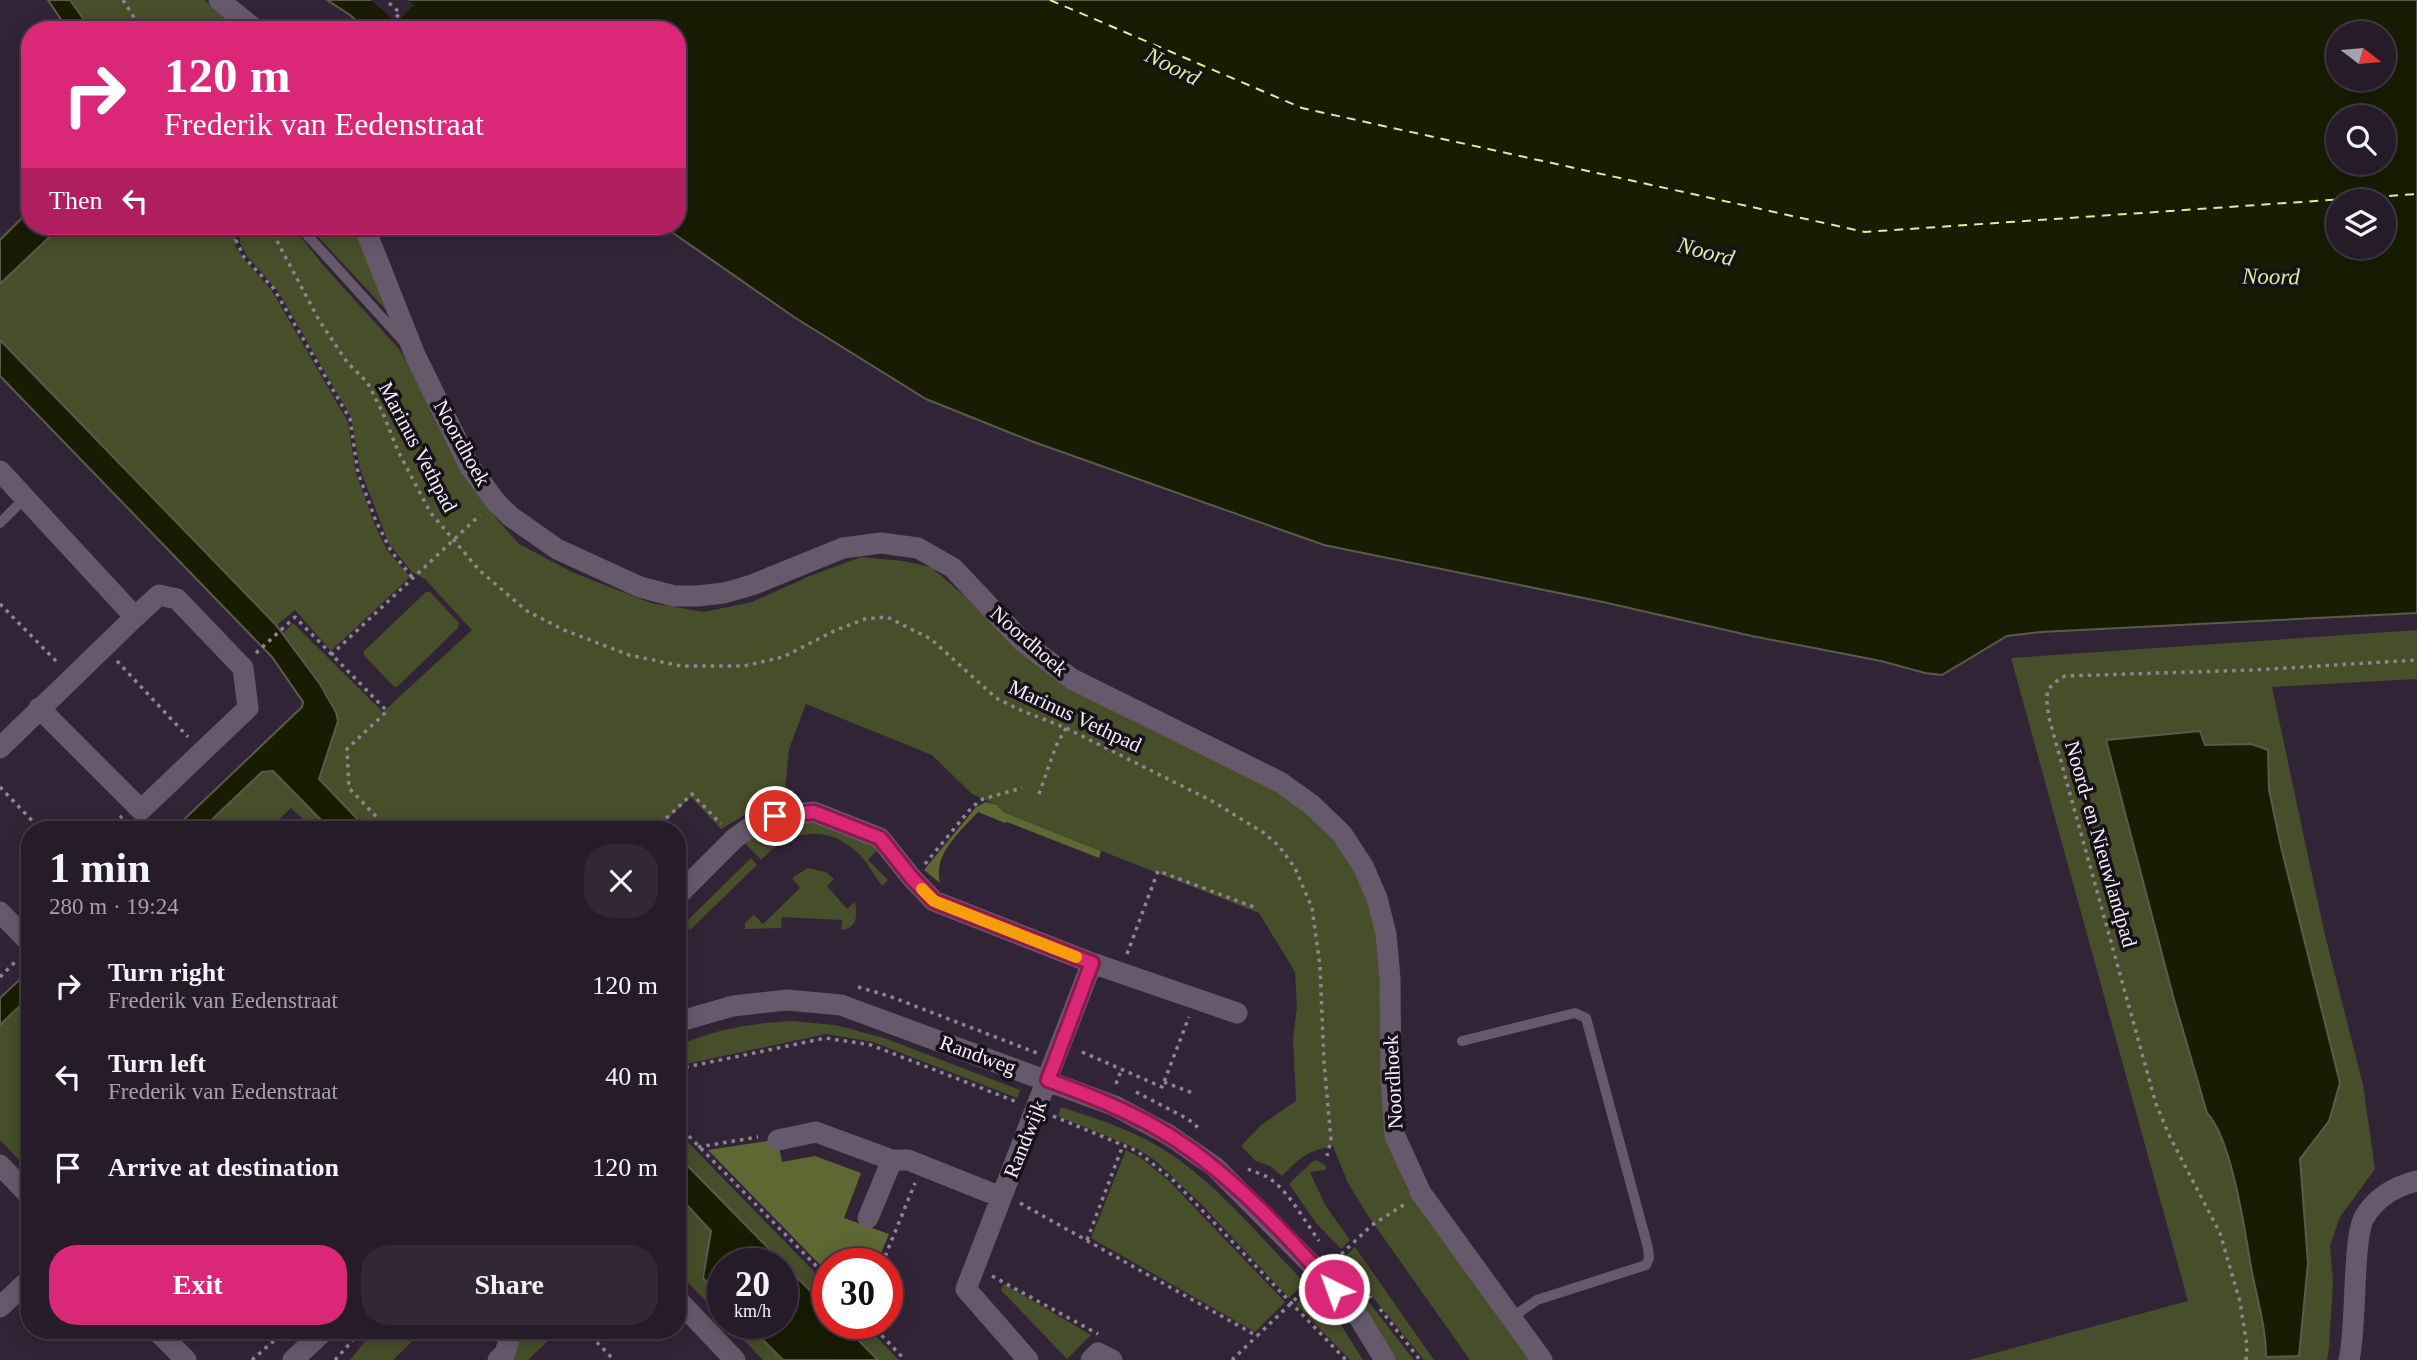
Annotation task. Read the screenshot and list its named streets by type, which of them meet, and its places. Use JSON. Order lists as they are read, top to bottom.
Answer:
{
  "streets": {
    "street": ["Noordhoek", "Randweg", "Randwijk"],
    "path": ["Marinus Vethpad", "Noord- en Nieuwlandpad"]
  },
  "crossings": [
    ["Randweg", "Randwijk"]
  ],
  "water": ["Noord"],
  "north": "right",
  "page": {
    "turn": ["120 m", "Frederik van Eedenstraat"],
    "then": "Then",
    "heading": ["1 min", "280 m · 19:24"],
    "list": [
      {
        "name": "Turn right",
        "note": "Frederik van Eedenstraat",
        "value": "120 m"
      },
      {
        "name": "Turn left",
        "note": "Frederik van Eedenstraat",
        "value": "40 m"
      },
      {
        "name": "Arrive at destination",
        "value": "120 m"
      }
    ],
    "buttons": ["Exit", "Share"],
    "speed": "20 km/h",
    "limit": "30"
  }
}
